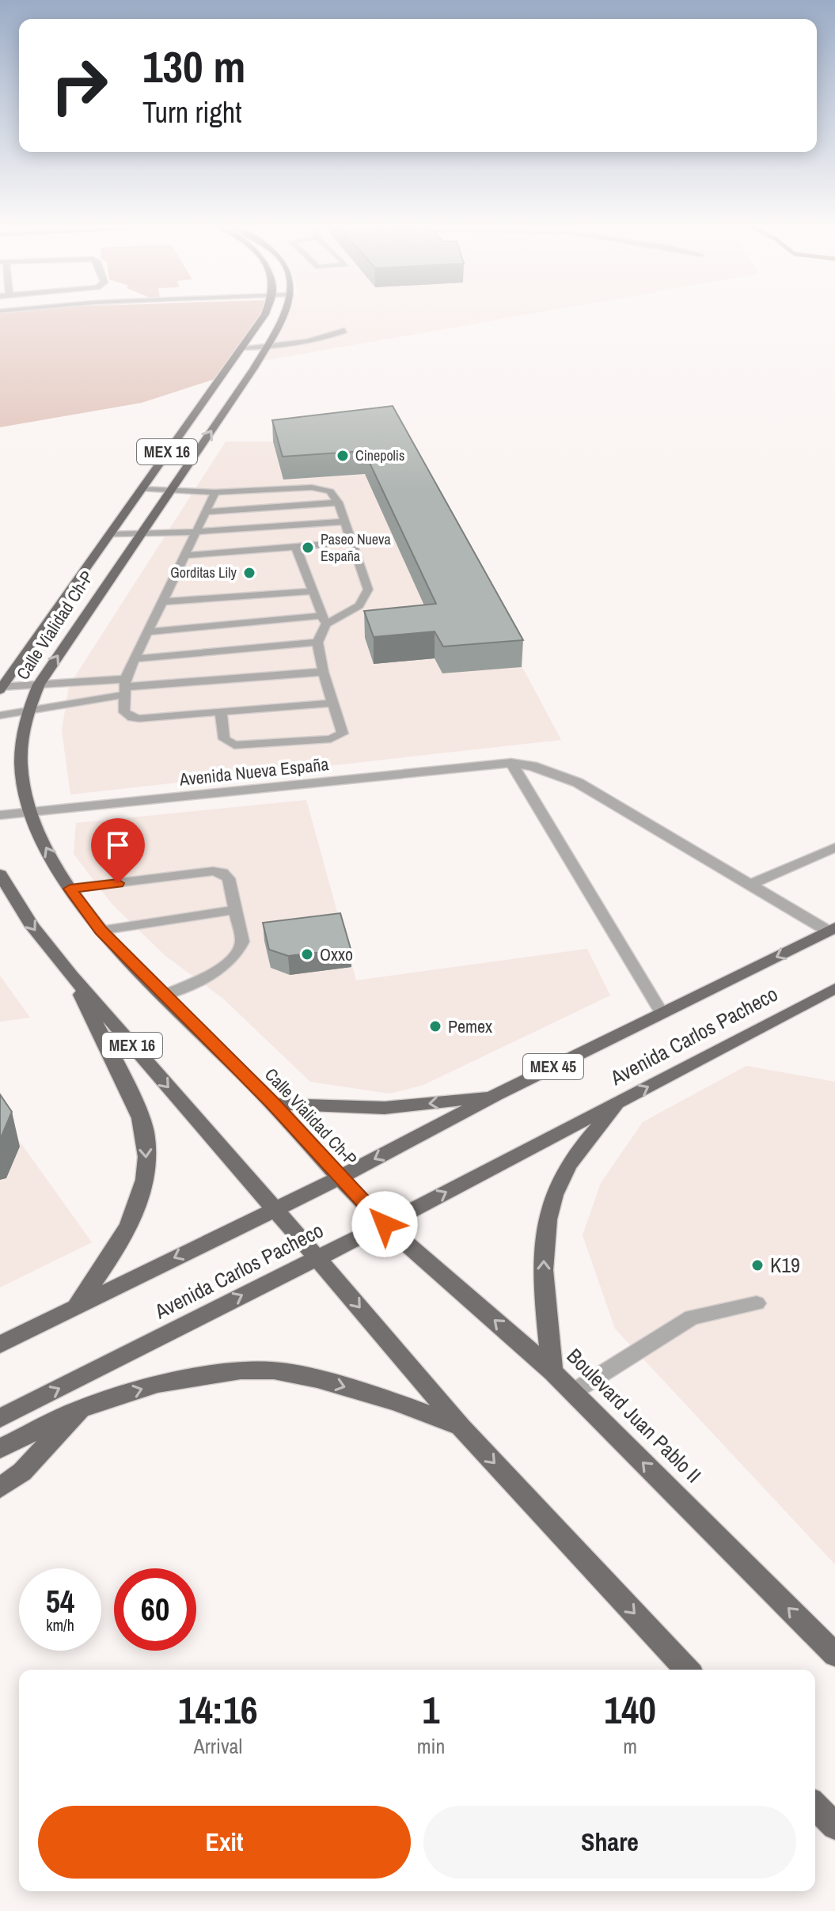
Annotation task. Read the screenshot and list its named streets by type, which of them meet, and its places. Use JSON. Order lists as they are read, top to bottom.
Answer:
{
  "streets": {
    "main road": [
      "MEX 16",
      "Calle Vialidad Ch-P",
      "Avenida Carlos Pacheco",
      "MEX 45",
      "Boulevard Juan Pablo II"
    ],
    "street": ["Avenida Nueva España"]
  },
  "crossings": [
    ["MEX 16", "Avenida Carlos Pacheco"],
    ["Calle Vialidad Ch-P", "Avenida Nueva España"],
    ["Calle Vialidad Ch-P", "Avenida Carlos Pacheco"],
    ["Calle Vialidad Ch-P", "Boulevard Juan Pablo II"],
    ["Avenida Nueva España", "Avenida Carlos Pacheco"],
    ["Avenida Carlos Pacheco", "Boulevard Juan Pablo II"]
  ],
  "places": [
    "Cinepolis",
    "Paseo Nueva España",
    "Gorditas Lily",
    "Oxxo",
    "Pemex",
    "K19"
  ],
  "page": {
    "turn": ["130 m", "Turn right"],
    "speed": "54 km/h",
    "limit": "60",
    "eta": [
      "14:16",
      "Arrival",
      "1",
      "min",
      "140",
      "m"
    ],
    "buttons": ["Exit", "Share"]
  }
}
